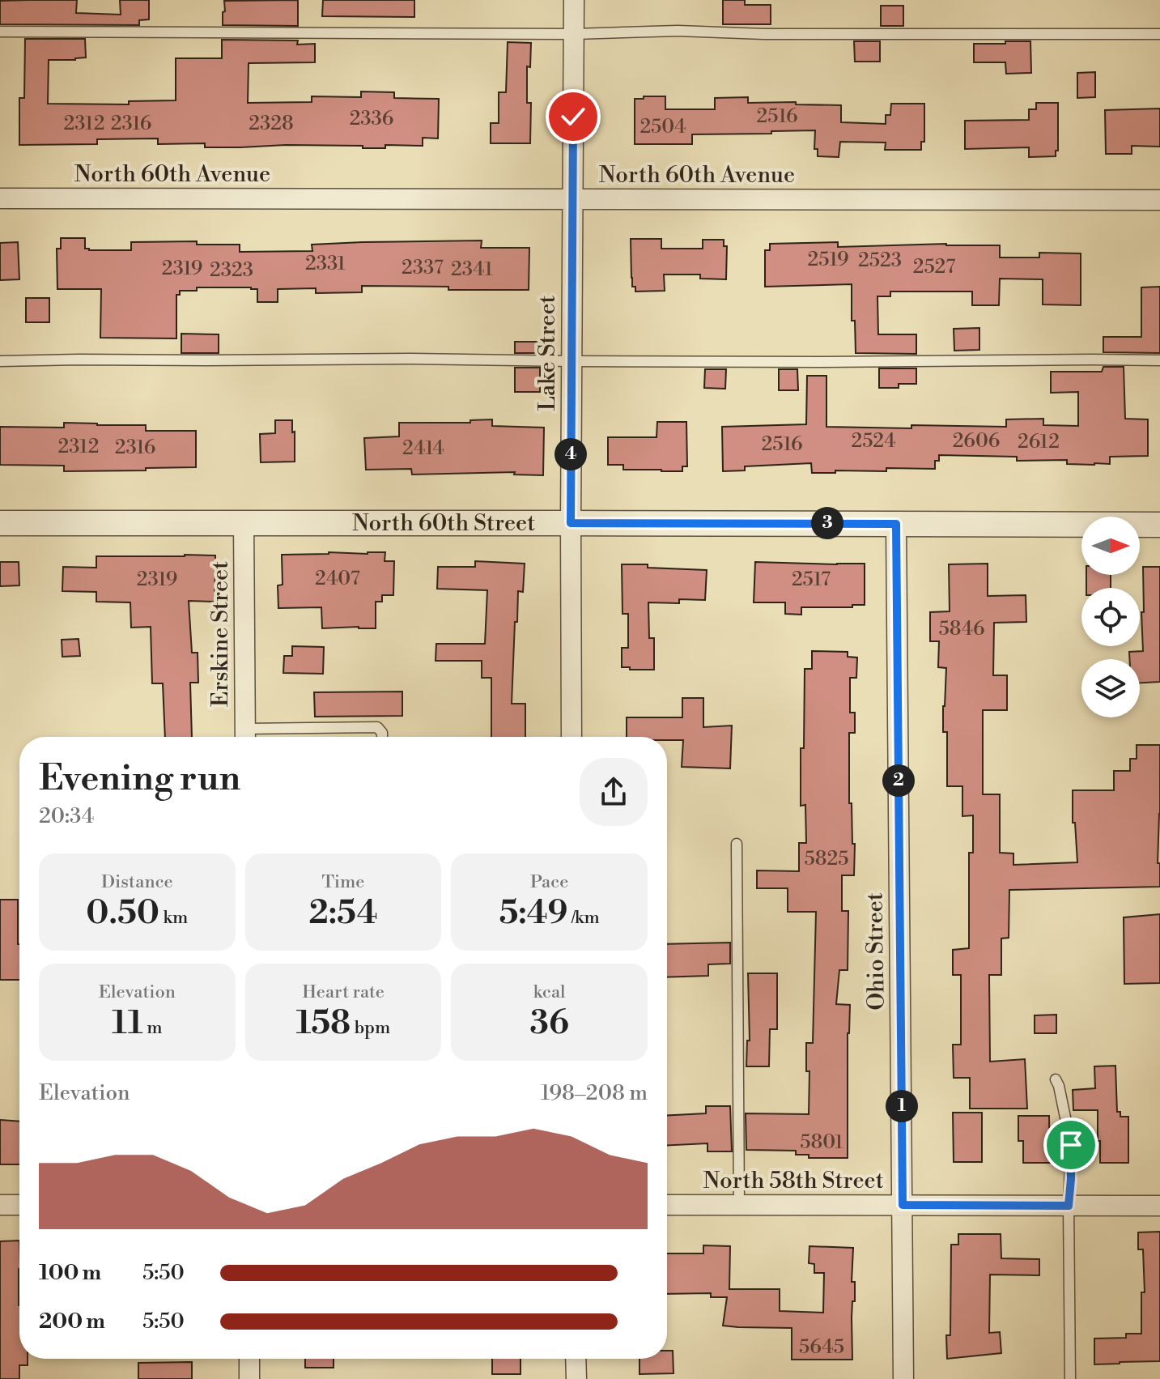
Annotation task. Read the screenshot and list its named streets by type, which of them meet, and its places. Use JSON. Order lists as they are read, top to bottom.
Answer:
{
  "streets": {
    "street": [
      "North 60th Avenue",
      "Lake Street",
      "North 60th Street",
      "Erskine Street",
      "Ohio Street",
      "North 58th Street"
    ]
  },
  "crossings": [
    ["North 60th Avenue", "Lake Street"],
    ["Lake Street", "North 60th Street"],
    ["North 60th Street", "Erskine Street"],
    ["North 60th Street", "Ohio Street"],
    ["Ohio Street", "North 58th Street"]
  ],
  "house_numbers": [
    "2516",
    "2336",
    "2312",
    "2316",
    "2328",
    "2504",
    "2519",
    "2523",
    "2331",
    "2527",
    "2337",
    "2319",
    "2341",
    "2323",
    "2524",
    "2606",
    "2612",
    "2516",
    "2312",
    "2316",
    "2414",
    "2407",
    "2319",
    "2517",
    "5846",
    "5825",
    "5801",
    "5645"
  ],
  "north": "right",
  "page": {
    "pins": [
      "4",
      "3",
      "2",
      "1"
    ],
    "heading": ["Evening run", "20:34"],
    "stats": [
      ["Distance", "0.50 km"],
      ["Time", "2:54"],
      ["Pace", "5:49 /km"],
      ["Elevation", "11 m"],
      ["Heart rate", "158 bpm"],
      ["kcal", "36"]
    ],
    "chart": ["Elevation", "198–208 m"],
    "list": [
      {
        "name": "100 m",
        "note": "5:50"
      },
      {
        "name": "200 m",
        "note": "5:50"
      }
    ]
  }
}
